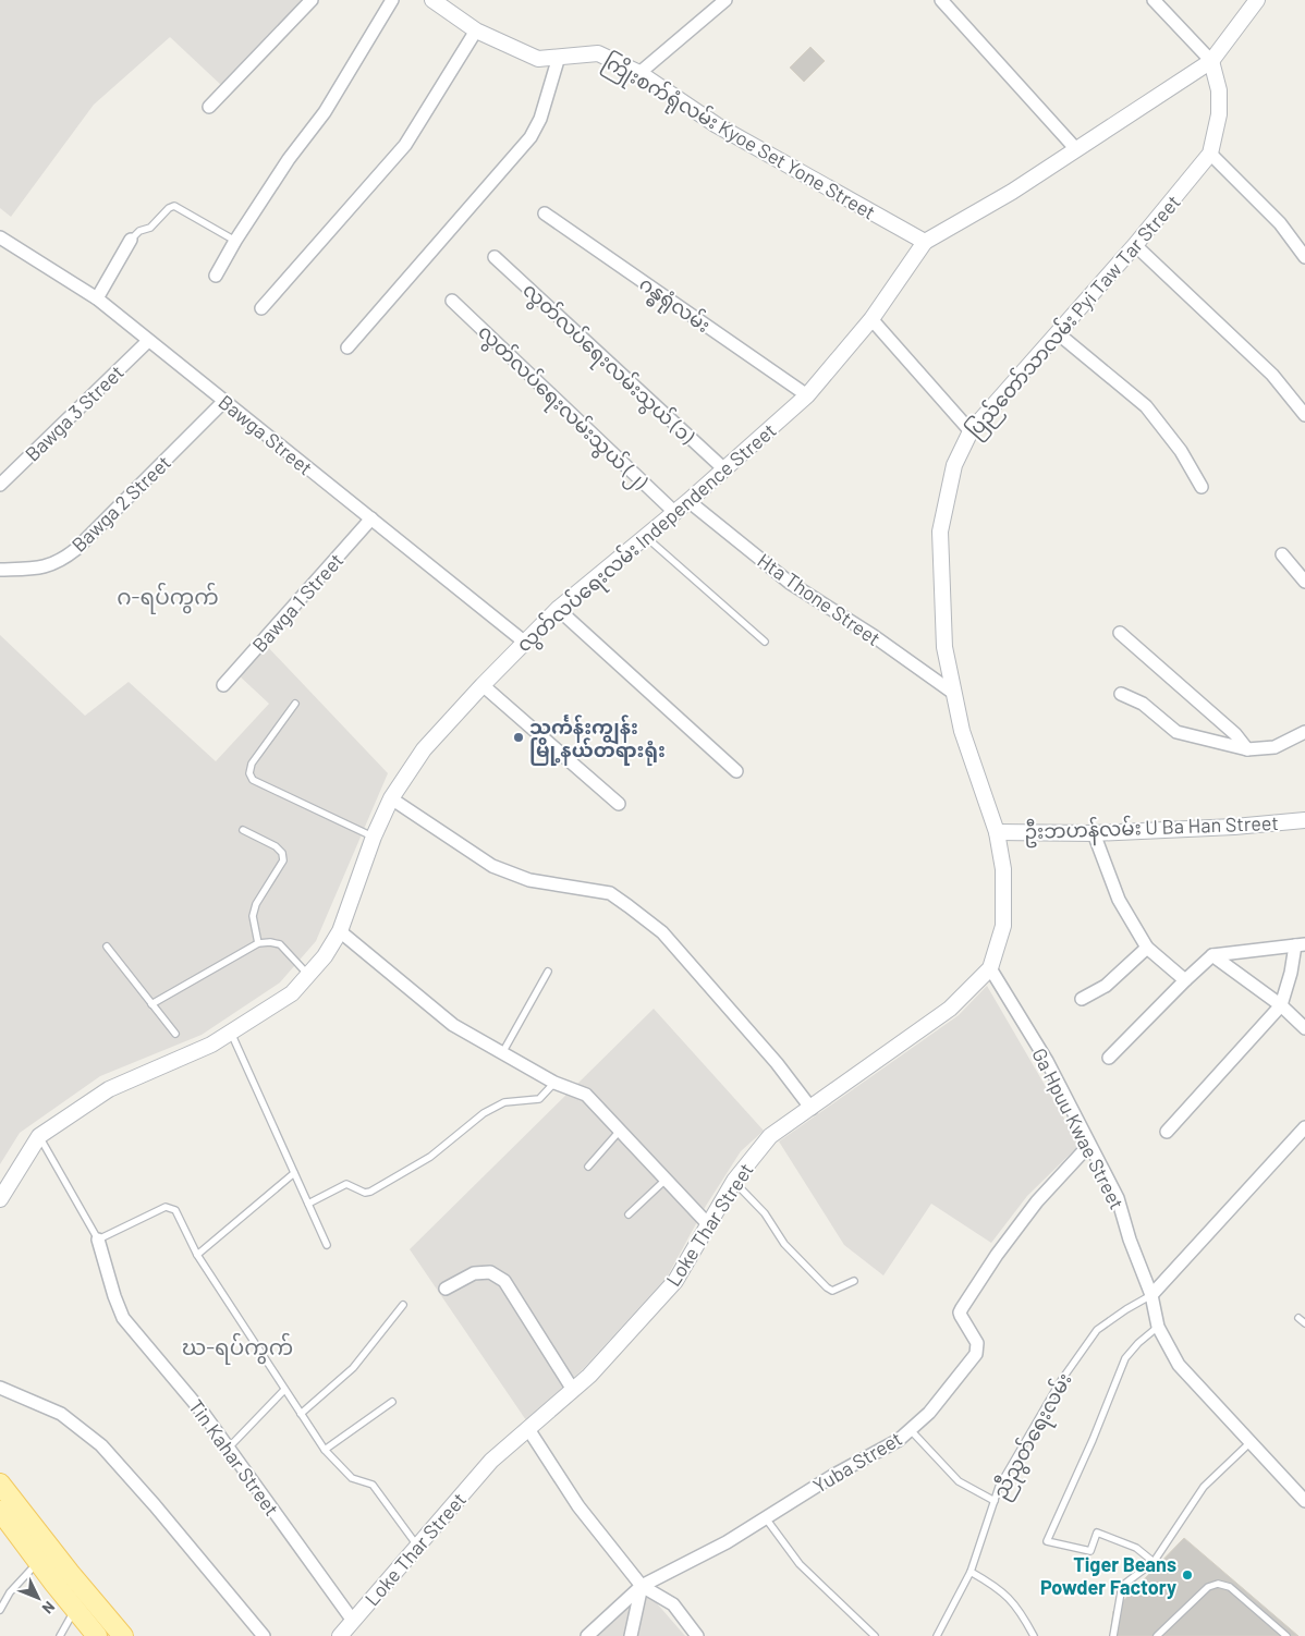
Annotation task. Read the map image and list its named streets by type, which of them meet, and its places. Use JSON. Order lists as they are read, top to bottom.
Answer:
{
  "streets": {
    "street": [
      "ကြိုးစက်ရုံလမ်း Kyoe Set Yone Street",
      "ဂန္ဓရုံလမ်း",
      "ပြည်တော်သာလမ်း Pyi Taw Tar Street",
      "လွတ်လပ်ရေးလမ်းသွယ် (၁)",
      "လွတ်လပ်ရေးလမ်းသွယ် (၂)",
      "Bawga 3 Street",
      "Bawga Street",
      "Bawga 2 Street",
      "လွတ်လပ်ရေးလမ်း Independence Street",
      "Hta Thone Street",
      "Bawga 1 Street",
      "ဦးဘဟန်လမ်း U Ba Han Street",
      "Ga Hpuu Kwae Street",
      "Loke Thar Street",
      "Tin Kahar Street",
      "Yuba Street"
    ],
    "lane": ["ညီညွတ်ရေးလမ်း"]
  },
  "crossings": [
    ["ကြိုးစက်ရုံလမ်း Kyoe Set Yone Street", "လွတ်လပ်ရေးလမ်း Independence Street"],
    ["ဂန္ဓရုံလမ်း", "လွတ်လပ်ရေးလမ်း Independence Street"],
    ["ပြည်တော်သာလမ်း Pyi Taw Tar Street", "လွတ်လပ်ရေးလမ်း Independence Street"],
    ["ပြည်တော်သာလမ်း Pyi Taw Tar Street", "Hta Thone Street"],
    ["ပြည်တော်သာလမ်း Pyi Taw Tar Street", "ဦးဘဟန်လမ်း U Ba Han Street"],
    ["လွတ်လပ်ရေးလမ်းသွယ် (၁)", "လွတ်လပ်ရေးလမ်း Independence Street"],
    ["လွတ်လပ်ရေးလမ်းသွယ် (၂)", "လွတ်လပ်ရေးလမ်း Independence Street"],
    ["Bawga 3 Street", "Bawga Street"],
    ["Bawga Street", "Bawga 2 Street"],
    ["Bawga Street", "လွတ်လပ်ရေးလမ်း Independence Street"],
    ["Bawga Street", "Bawga 1 Street"],
    ["လွတ်လပ်ရေးလမ်း Independence Street", "Hta Thone Street"],
    ["Ga Hpuu Kwae Street", "Loke Thar Street"],
    ["Ga Hpuu Kwae Street", "ညီညွတ်ရေးလမ်း"],
    ["Ga Hpuu Kwae Street", "Yuba Street"],
    ["Loke Thar Street", "Tin Kahar Street"]
  ],
  "districts": ["ဂ-ရပ်ကွက်", "ဃ-ရပ်ကွက်"],
  "places": ["သင်္ကန်းကျွန်း မြို့နယ်တရားရုံး", "Tiger Beans Powder Factory"],
  "north": "bottom right"
}
